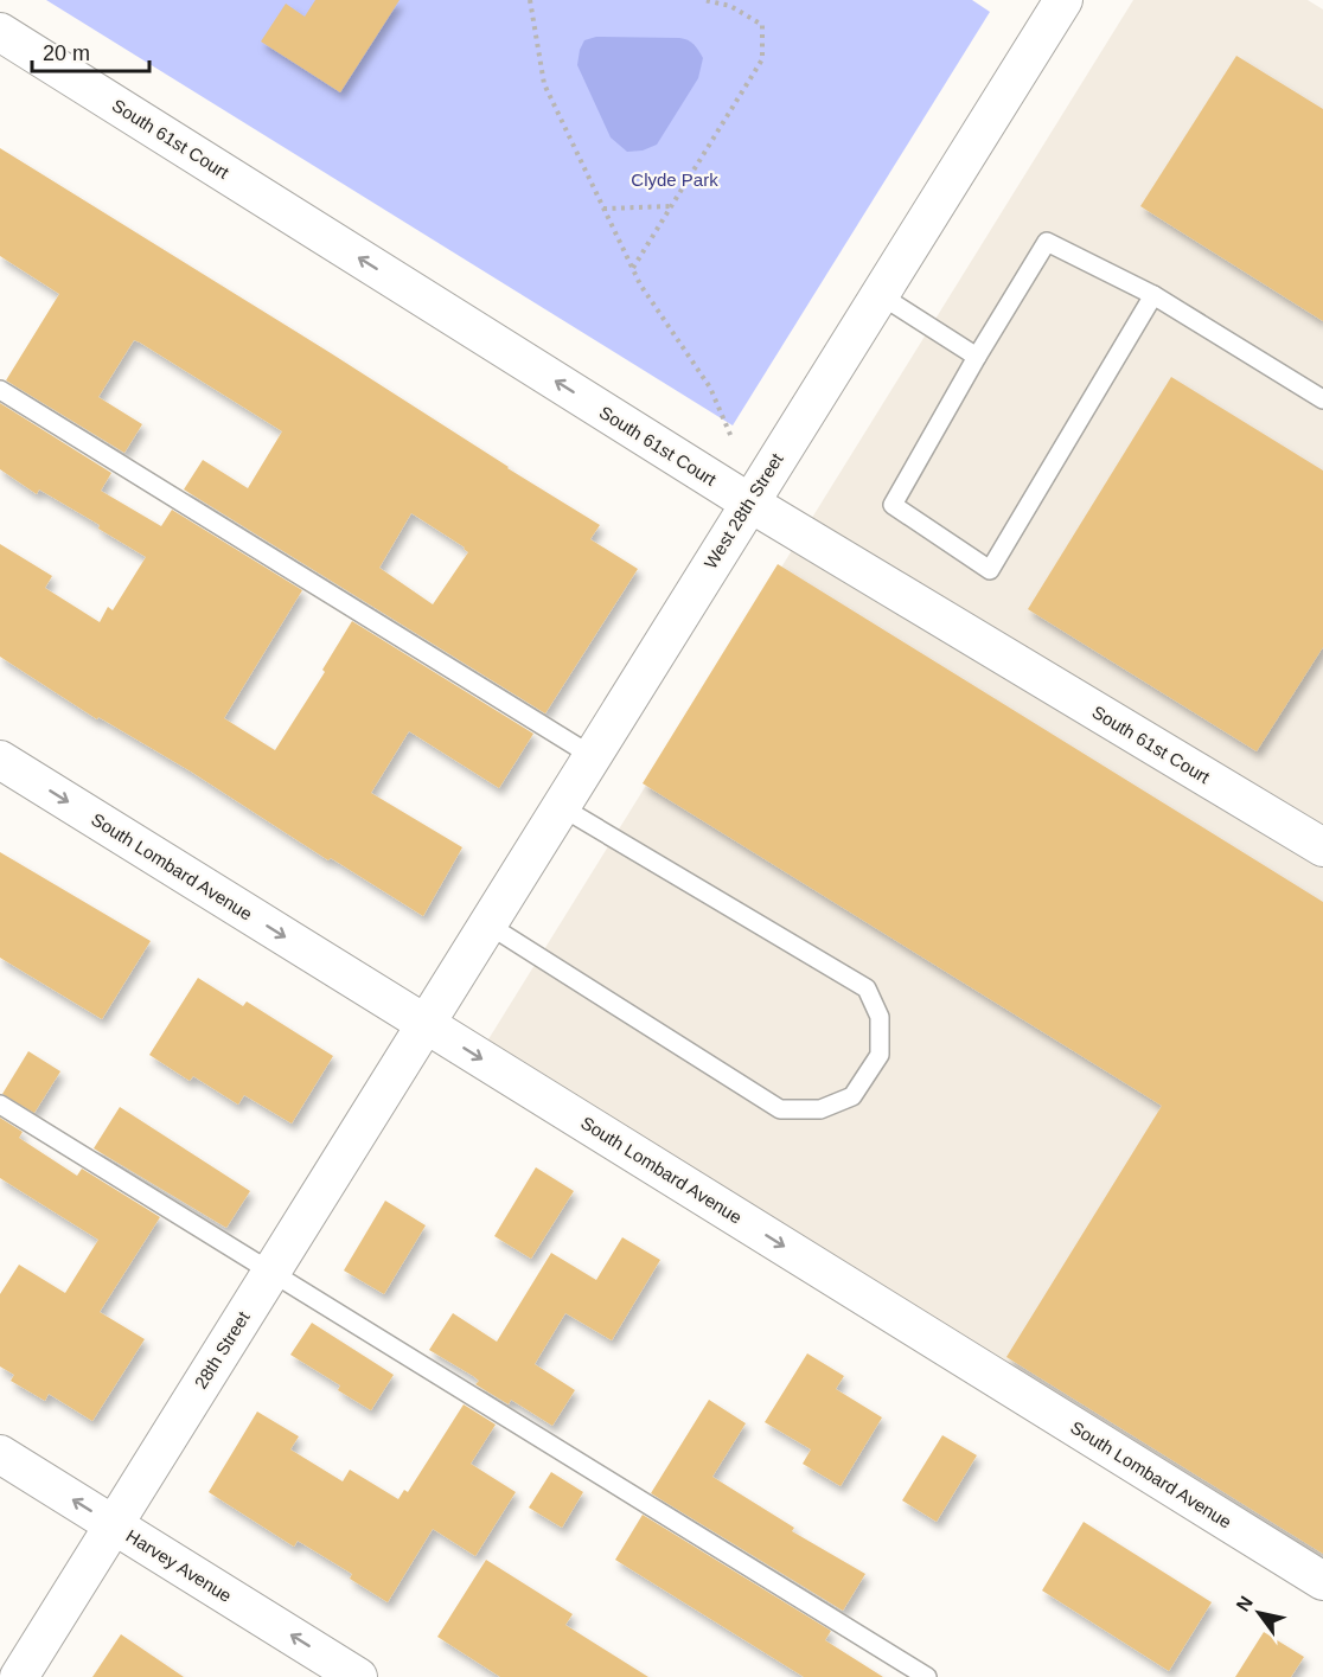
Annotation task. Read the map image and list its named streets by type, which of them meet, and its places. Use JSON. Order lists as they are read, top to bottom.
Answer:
{
  "streets": {
    "street": [
      "South 61st Court",
      "West 28th Street",
      "South Lombard Avenue",
      "28th Street",
      "Harvey Avenue"
    ]
  },
  "crossings": [
    ["South 61st Court", "West 28th Street"],
    ["West 28th Street", "South Lombard Avenue"],
    ["West 28th Street", "28th Street"],
    ["South Lombard Avenue", "28th Street"],
    ["28th Street", "Harvey Avenue"]
  ],
  "one_way": ["South 61st Court", "South Lombard Avenue", "Harvey Avenue"],
  "parks": ["Clyde Park"],
  "scale_bar": "20 m",
  "north": "top left"
}
